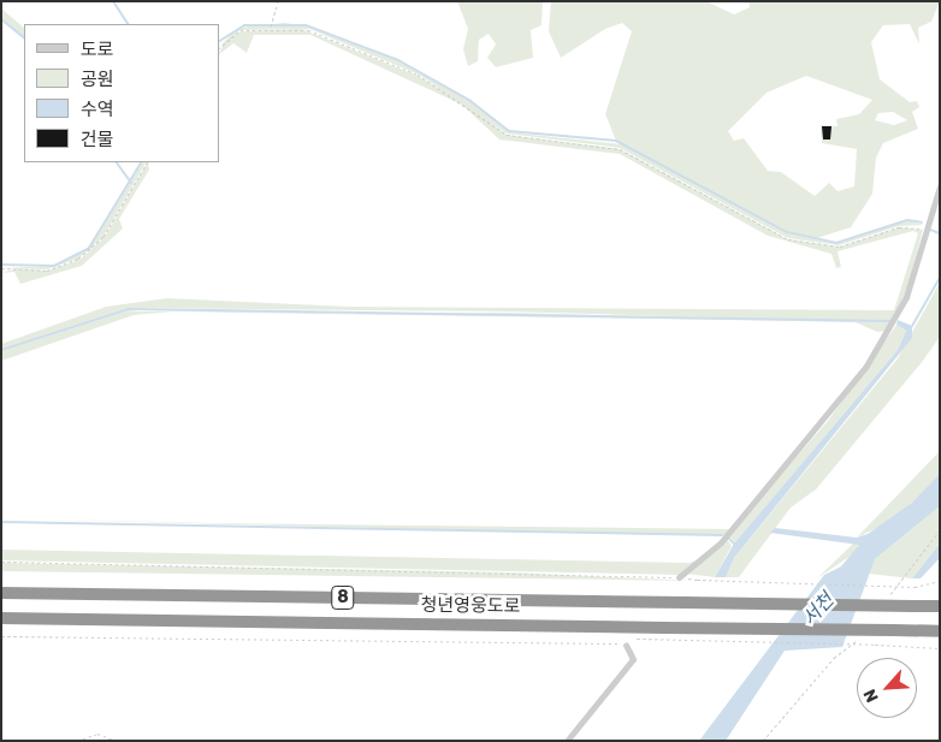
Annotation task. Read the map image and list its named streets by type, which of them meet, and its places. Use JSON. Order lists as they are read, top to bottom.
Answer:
{
  "streets": {
    "highway": ["8", "청년영웅도로"]
  },
  "water": ["서천"],
  "legend": [
    "도로",
    "공원",
    "수역",
    "건물"
  ],
  "north": "bottom left"
}
